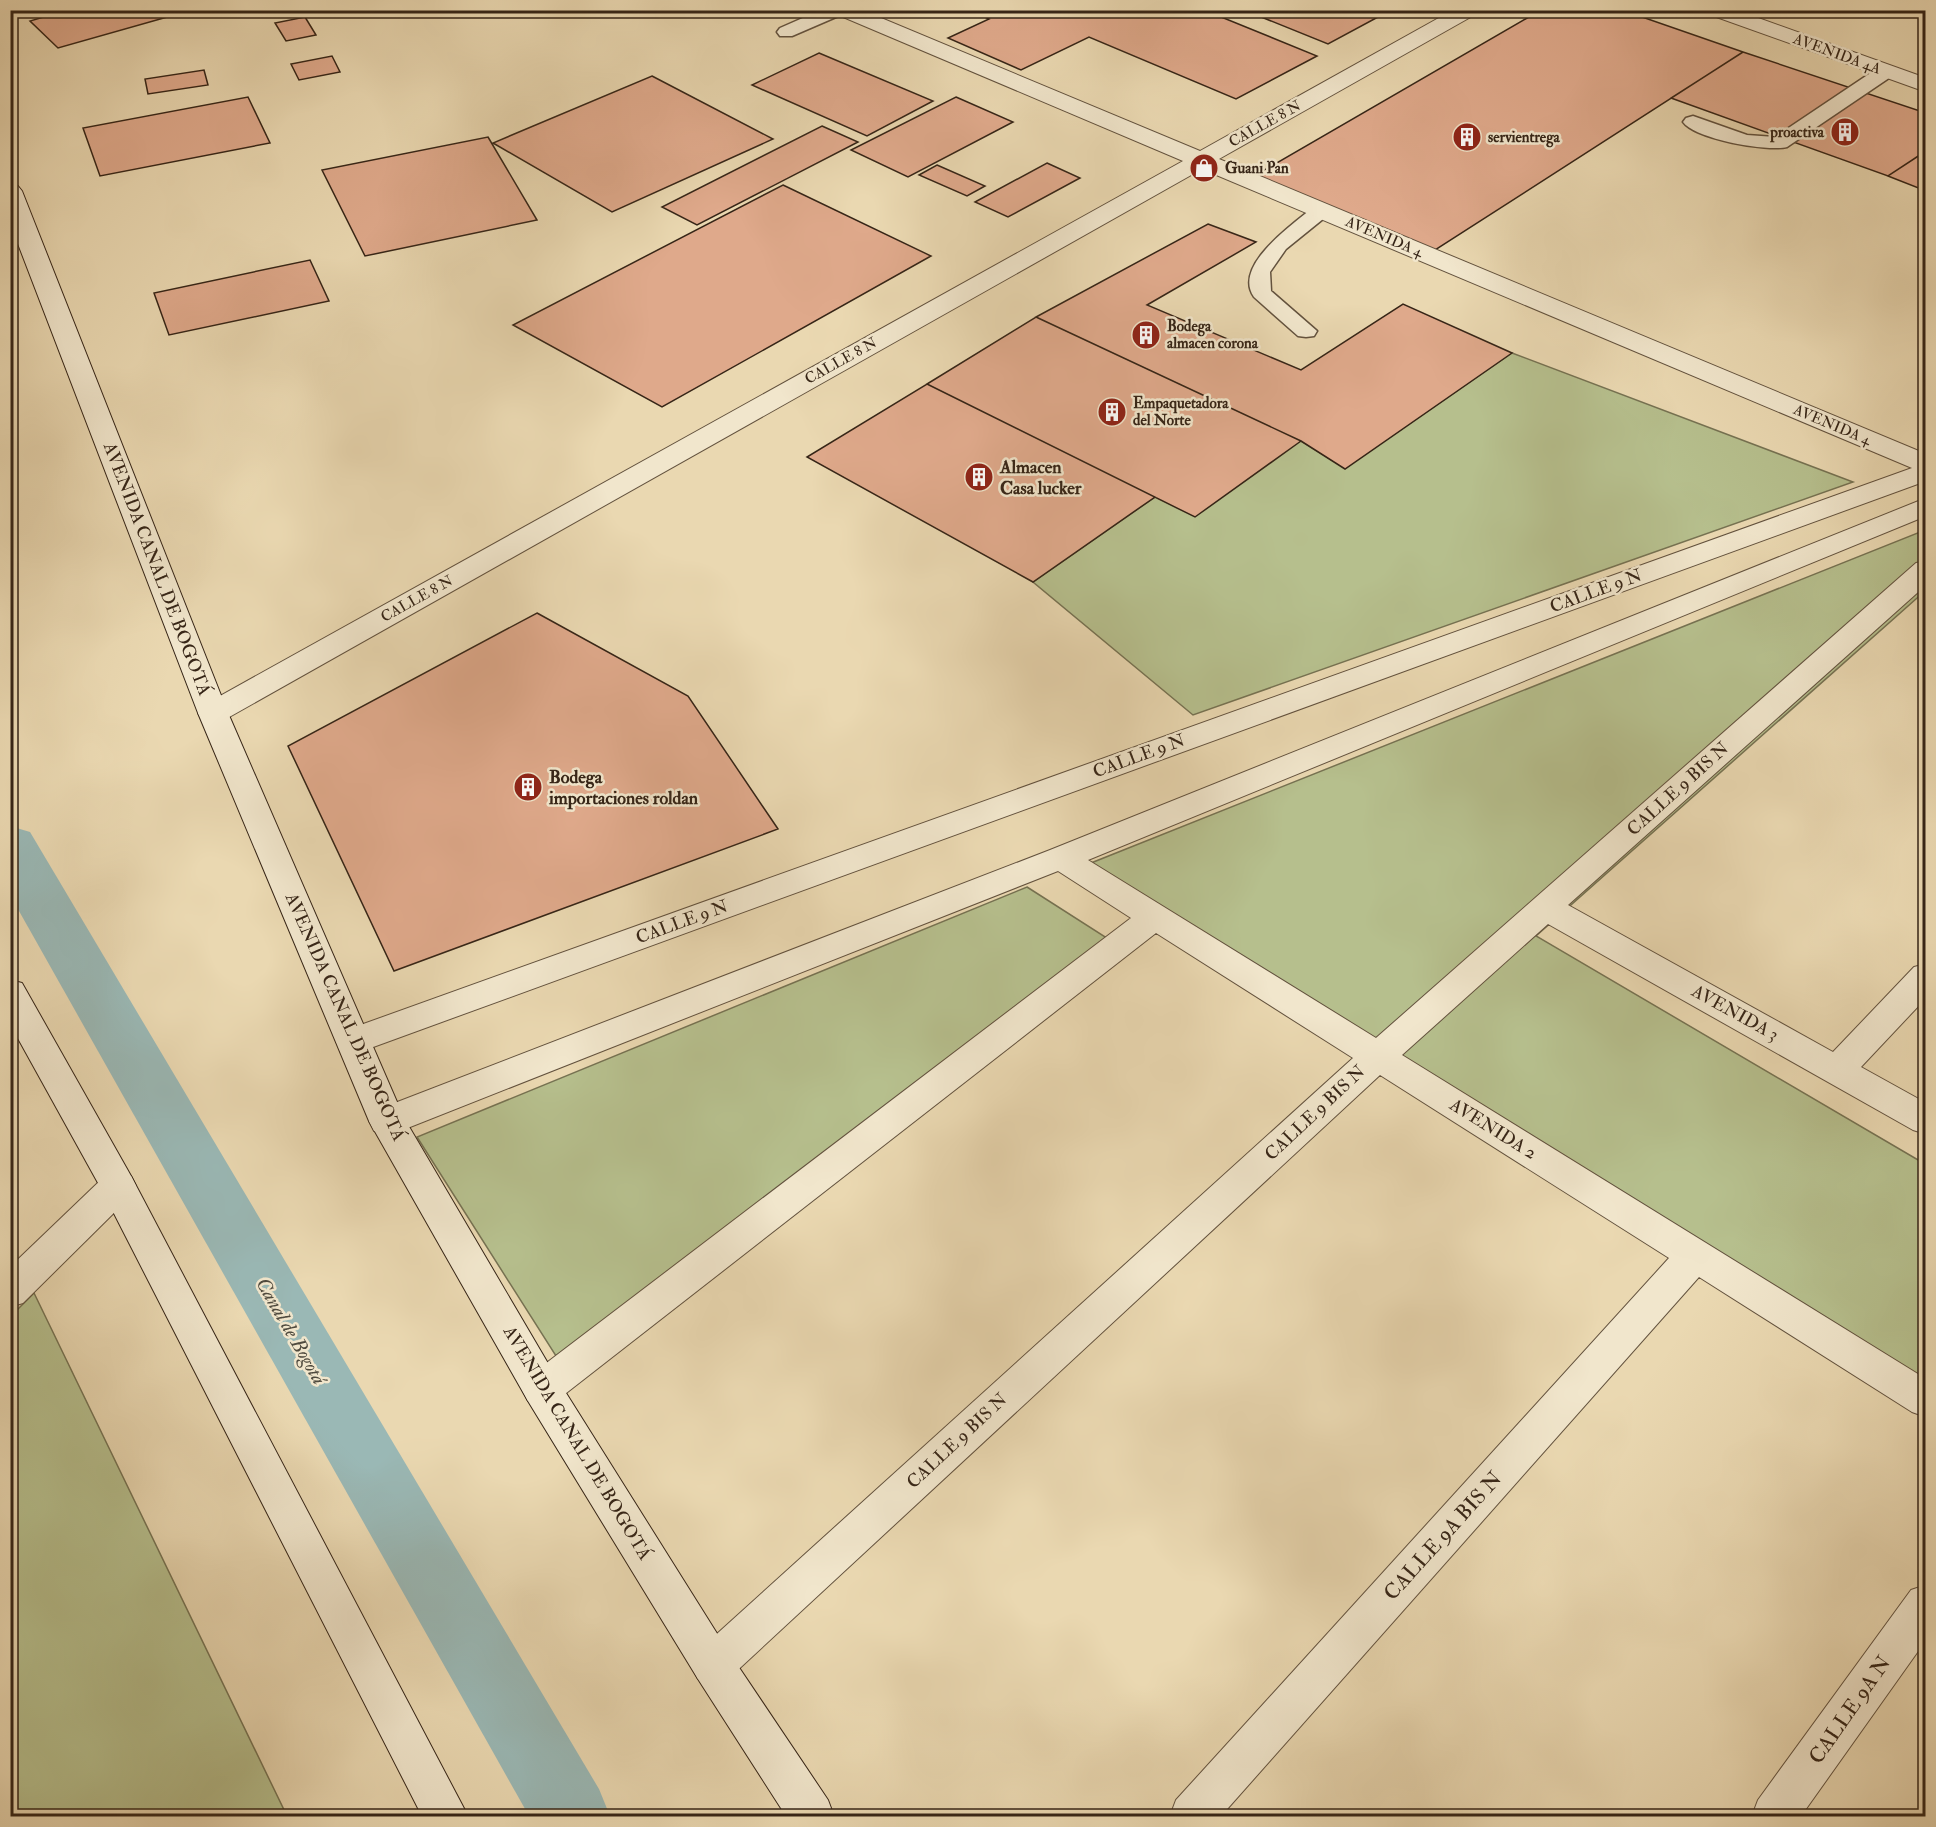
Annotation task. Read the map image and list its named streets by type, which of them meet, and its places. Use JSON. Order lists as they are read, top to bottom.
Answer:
{
  "streets": {
    "street": [
      "AVENIDA 4A",
      "CALLE 8 N",
      "AVENIDA 4",
      "AVENIDA CANAL DE BOGOTÁ",
      "CALLE 9 N",
      "CALLE 9 BIS N",
      "AVENIDA 3",
      "AVENIDA 2",
      "CALLE 9A BIS N",
      "CALLE 9A N"
    ]
  },
  "crossings": [
    ["CALLE 8 N", "AVENIDA 4"],
    ["CALLE 8 N", "AVENIDA CANAL DE BOGOTÁ"],
    ["AVENIDA CANAL DE BOGOTÁ", "CALLE 9 N"],
    ["AVENIDA CANAL DE BOGOTÁ", "CALLE 9 BIS N"],
    ["CALLE 9 BIS N", "AVENIDA 3"],
    ["CALLE 9 BIS N", "AVENIDA 2"],
    ["AVENIDA 2", "CALLE 9A BIS N"]
  ],
  "water": ["Canal de Bogotá"],
  "places": {
    "building": [
      "proactiva",
      "servientrega",
      "Bodega almacen corona",
      "Empaquetadora del Norte",
      "Almacen Casa lucker",
      "Bodega importaciones roldan"
    ],
    "shop": ["Guani Pan"]
  }
}
